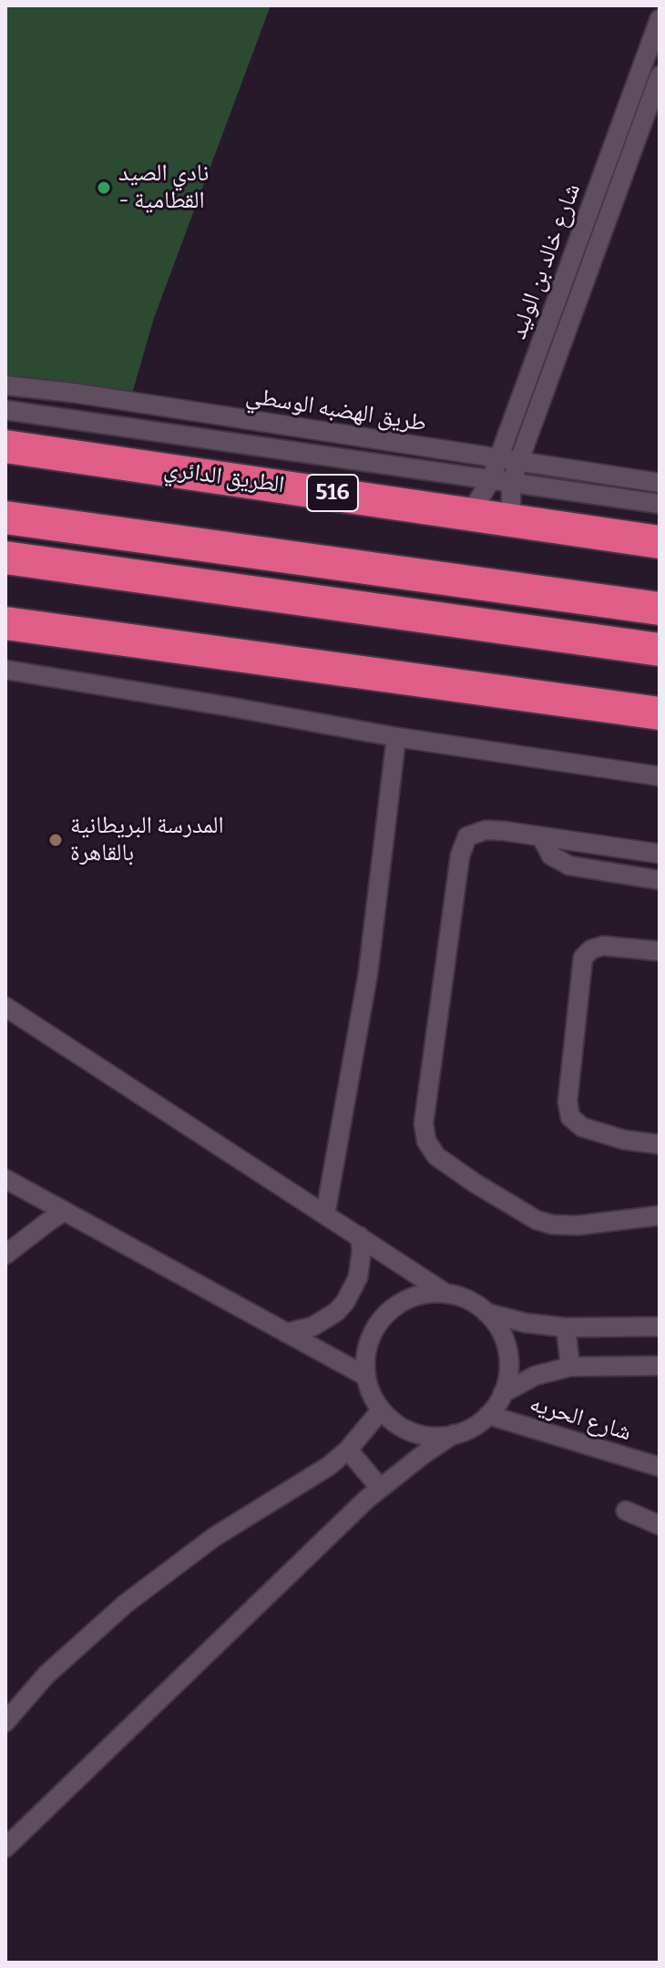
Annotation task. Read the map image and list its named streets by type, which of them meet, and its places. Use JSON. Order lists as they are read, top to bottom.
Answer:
{
  "streets": {
    "highway": ["الطريق الدائري", "516"],
    "street": ["شارع خالد بن الوليد", "طريق الهضبه الوسطي", "شارع الحريه"]
  },
  "crossings": [
    ["شارع خالد بن الوليد", "طريق الهضبه الوسطي"],
    ["شارع خالد بن الوليد", "الطريق الدائري"]
  ],
  "places": ["نادي الصيد - القطامية", "المدرسة البريطانية بالقاهرة"]
}
